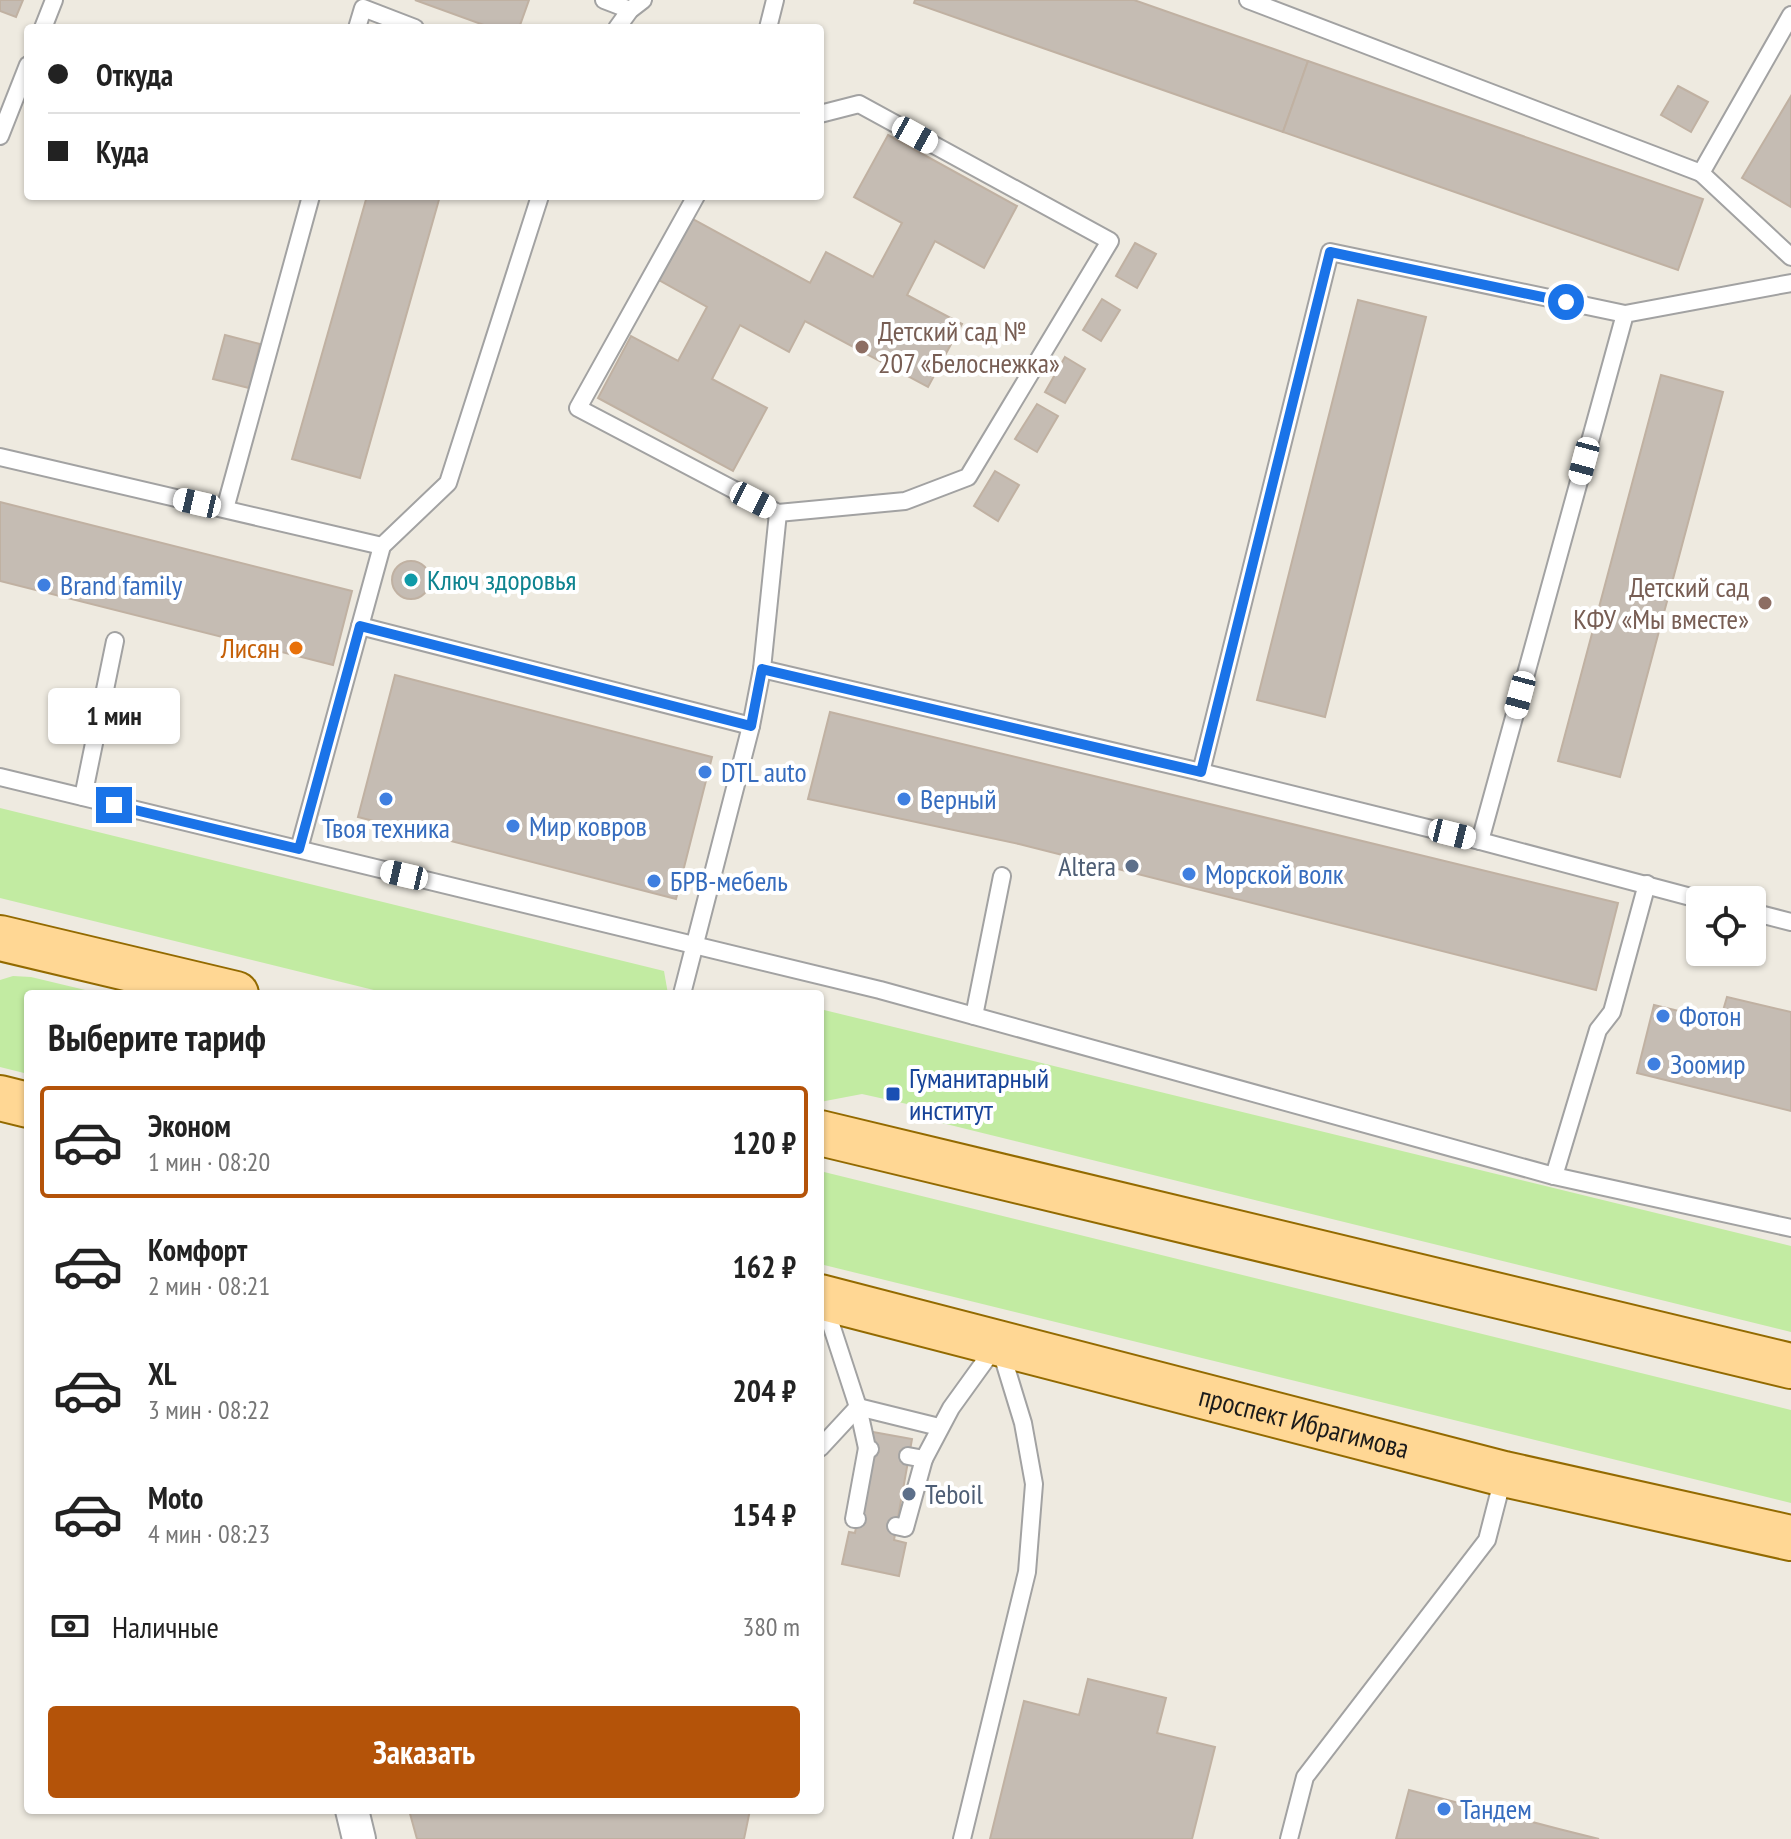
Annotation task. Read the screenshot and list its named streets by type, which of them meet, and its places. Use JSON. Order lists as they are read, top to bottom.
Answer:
{
  "streets": {
    "main road": ["проспект Ибрагимова"]
  },
  "places": {
    "other": [
      "Детский сад № 207 «Белоснежка»",
      "Ключ здоровья",
      "Brand family",
      "Детский сад КФУ «Мы вместе»",
      "Лисян",
      "DTL auto",
      "Твоя техника",
      "Верный",
      "Мир ковров",
      "Altera",
      "Морской волк",
      "БРВ-мебель",
      "Фотон",
      "Зоомир",
      "Teboil",
      "Тандем"
    ],
    "transit": ["Гуманитарный институт"]
  },
  "page": {
    "banner": ["Откуда", "Куда"],
    "bubble": "1 мин",
    "heading": "Выберите тариф",
    "list": [
      {
        "name": "Эконом",
        "note": "1 мин · 08:20",
        "value": "120 ₽"
      },
      {
        "name": "Комфорт",
        "note": "2 мин · 08:21",
        "value": "162 ₽"
      },
      {
        "name": "XL",
        "note": "3 мин · 08:22",
        "value": "204 ₽"
      },
      {
        "name": "Moto",
        "note": "4 мин · 08:23",
        "value": "154 ₽"
      }
    ],
    "pay": ["Наличные", "380 m"],
    "buttons": "Заказать"
  }
}
